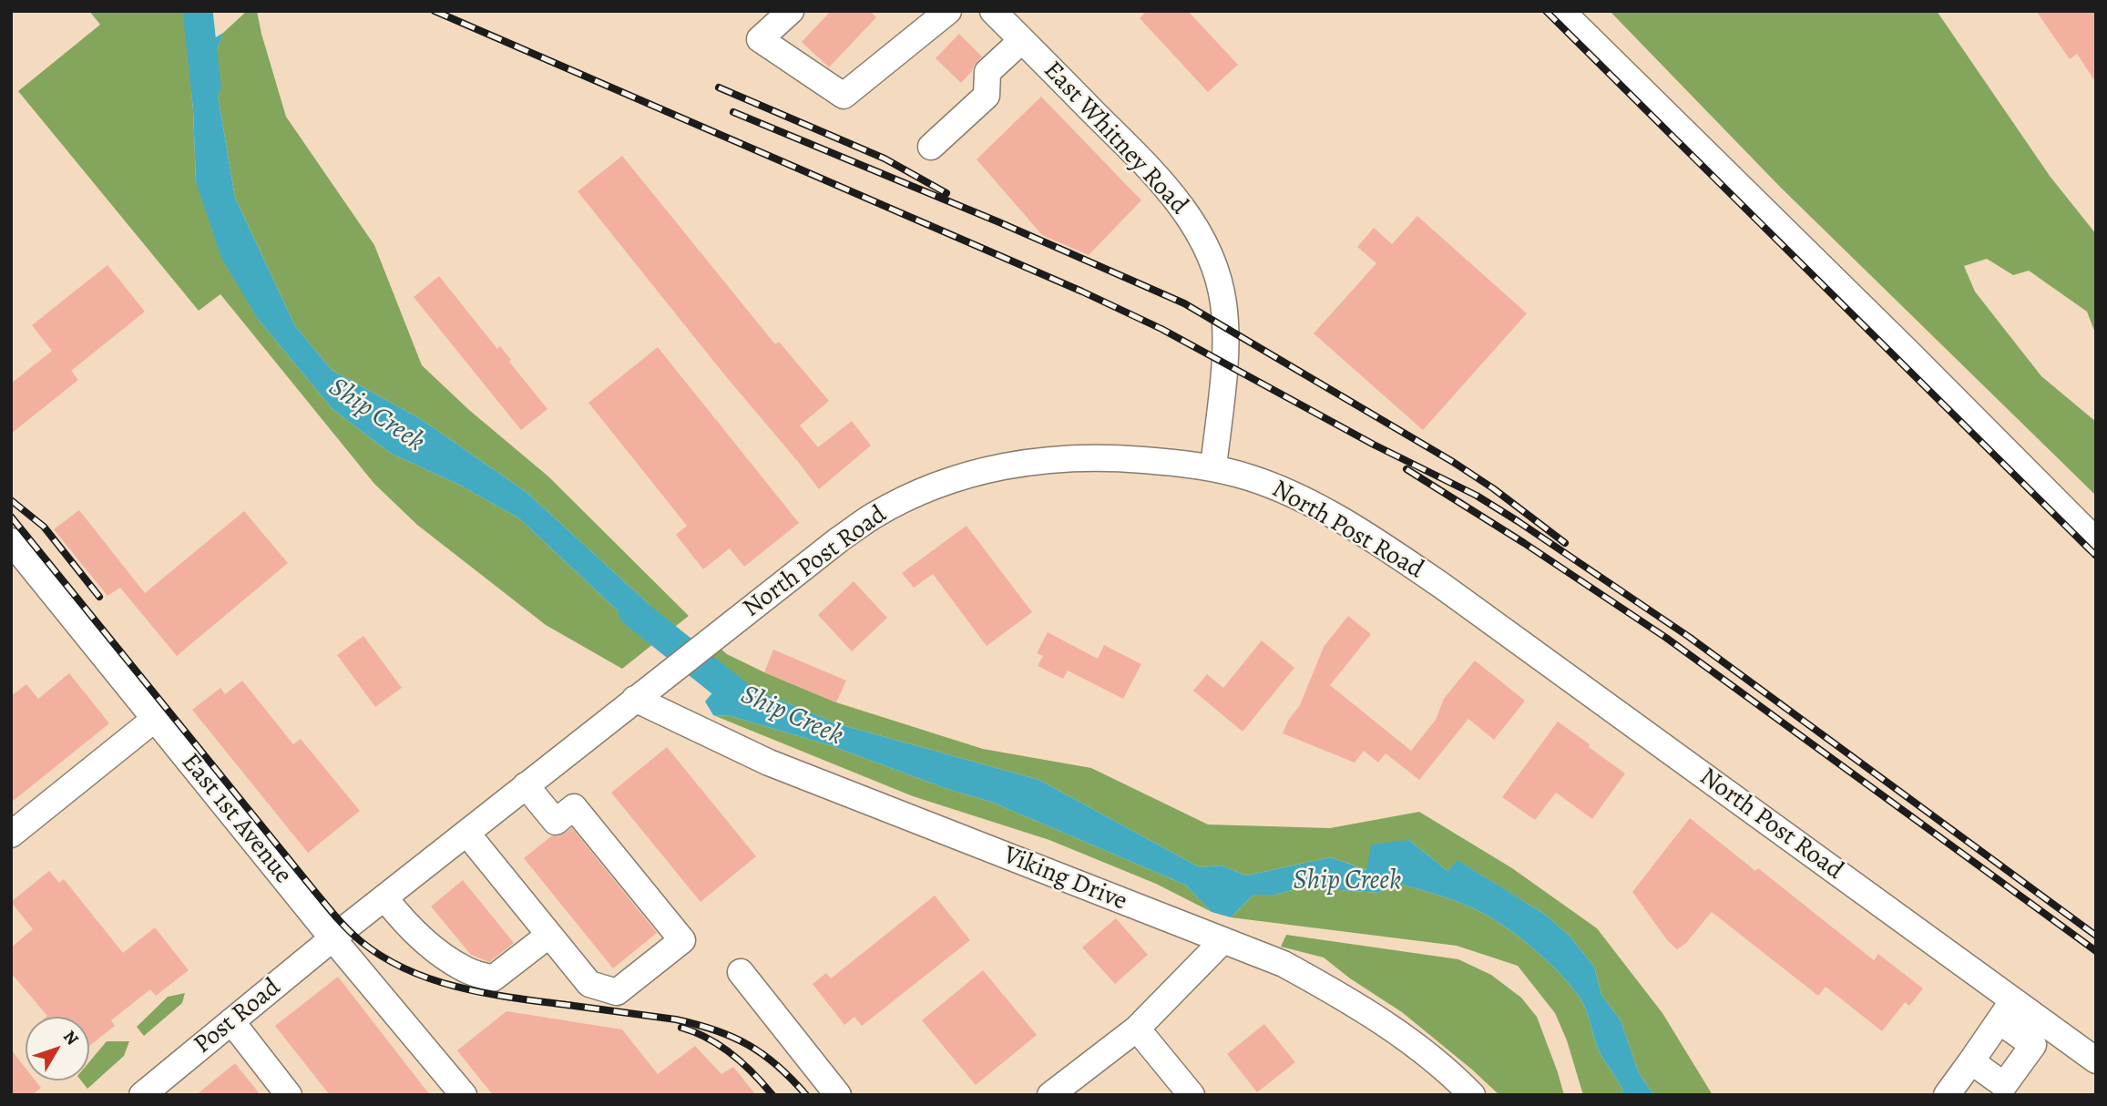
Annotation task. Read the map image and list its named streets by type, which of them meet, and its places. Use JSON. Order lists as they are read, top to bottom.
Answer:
{
  "streets": {
    "street": [
      "East Whitney Road",
      "North Post Road",
      "East 1st Avenue",
      "Viking Drive",
      "Post Road"
    ]
  },
  "crossings": [
    ["East Whitney Road", "North Post Road"],
    ["North Post Road", "East 1st Avenue"],
    ["North Post Road", "Viking Drive"],
    ["North Post Road", "Post Road"],
    ["East 1st Avenue", "Post Road"]
  ],
  "water": ["Ship Creek"],
  "north": "top right"
}
